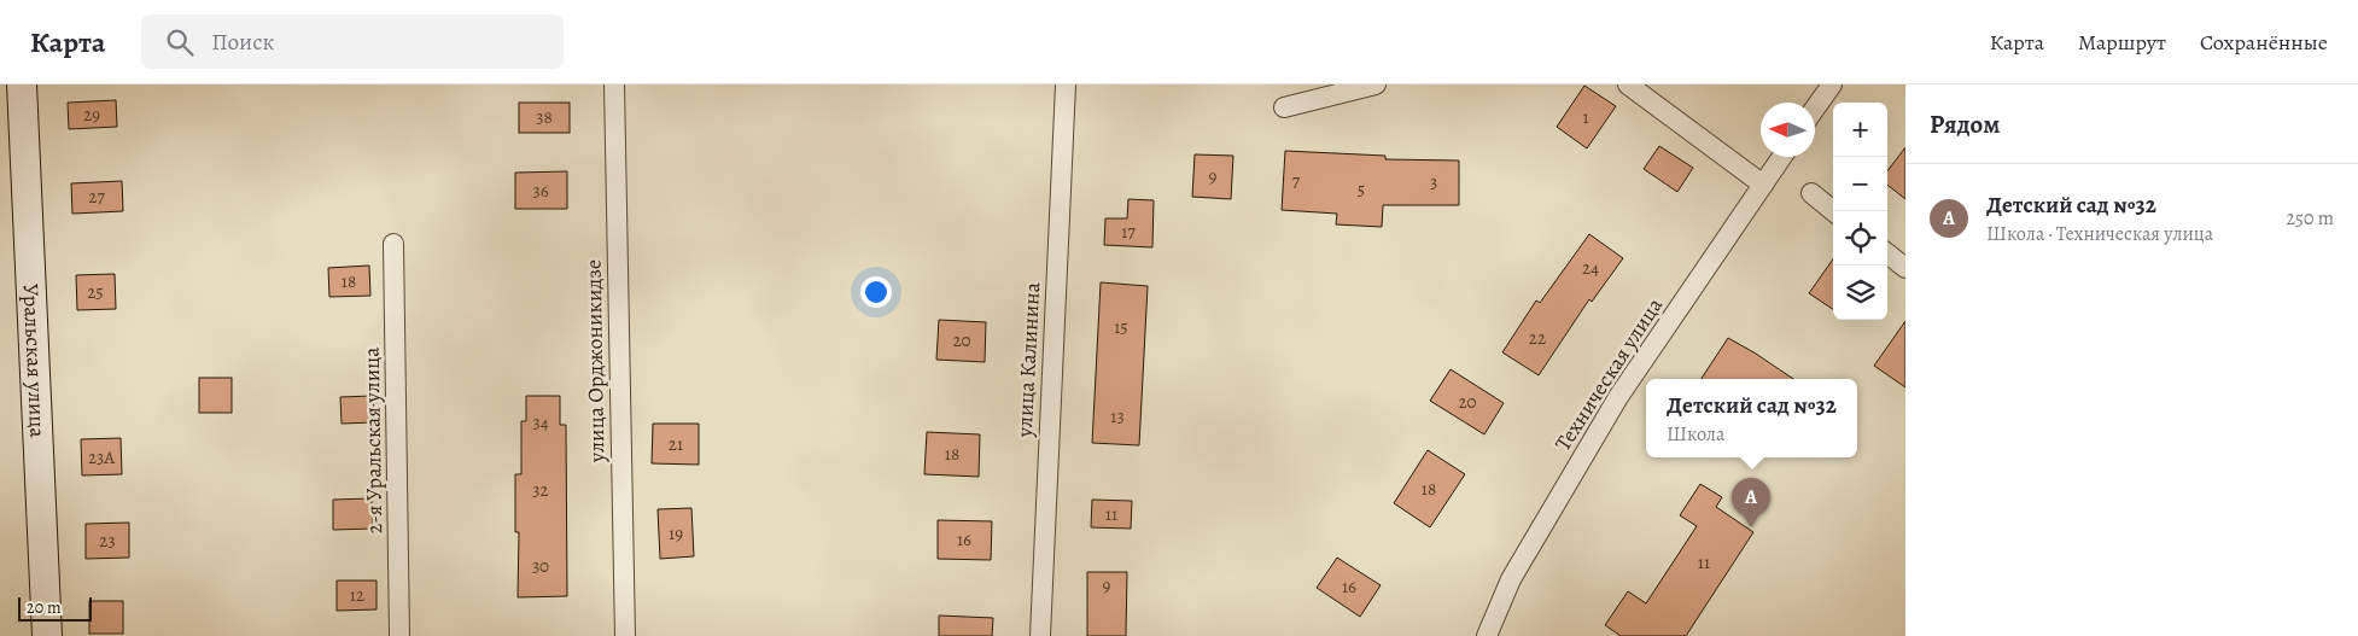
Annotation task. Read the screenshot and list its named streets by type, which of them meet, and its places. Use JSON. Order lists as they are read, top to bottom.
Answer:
{
  "streets": {
    "main road": ["Уральская улица"],
    "street": [
      "улица Калинина",
      "улица Орджоникидзе",
      "Техническая улица",
      "2-я Уральская улица"
    ]
  },
  "house_numbers": [
    "29",
    "38",
    "1",
    "9",
    "7",
    "3",
    "5",
    "36",
    "27",
    "17",
    "24",
    "18",
    "25",
    "15",
    "22",
    "20",
    "20",
    "13",
    "34",
    "21",
    "18",
    "23А",
    "18",
    "32",
    "11",
    "19",
    "16",
    "23",
    "11",
    "30",
    "9",
    "16",
    "12"
  ],
  "scale_bar": "20 m",
  "north": "left",
  "page": {
    "header": "Карта",
    "search": "Поиск",
    "nav": ["Карта", "Маршрут", "Сохранённые"],
    "heading": "Рядом",
    "map_buttons": ["+", "−"],
    "list": [
      {
        "mark": "A",
        "name": "Детский сад №32",
        "note": "Школа · Техническая улица",
        "value": "250 m"
      }
    ],
    "popup": ["Детский сад №32", "Школа"],
    "pins": "A",
    "scale": "20 m"
  }
}
